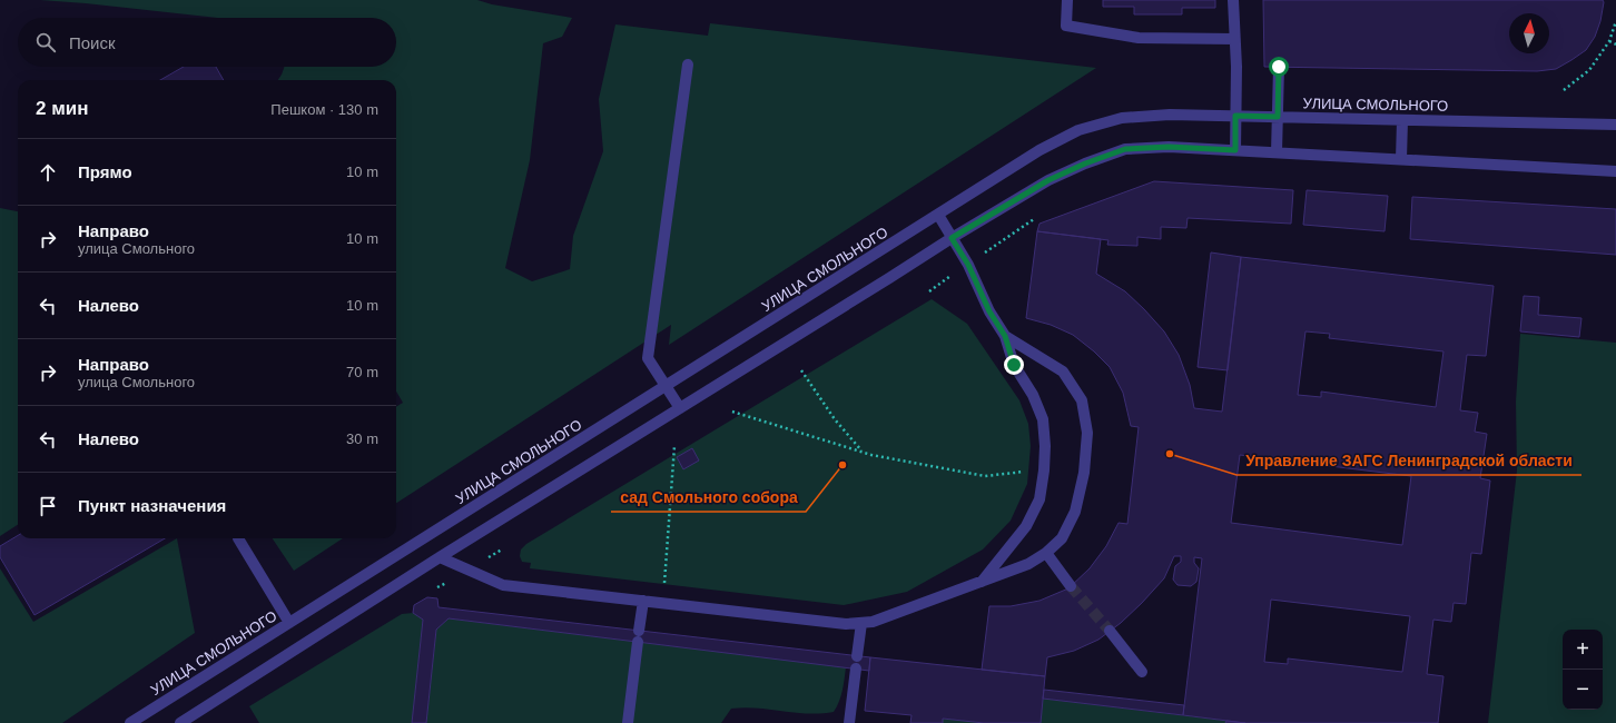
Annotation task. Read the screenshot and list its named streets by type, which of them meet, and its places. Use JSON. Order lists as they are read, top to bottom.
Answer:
{
  "streets": {
    "street": ["УЛИЦА СМОЛЬНОГО"]
  },
  "places": ["Управление ЗАГС Ленинградской области", "сад Смольного собора"],
  "north": "top",
  "page": {
    "search": "Поиск",
    "heading": ["2 мин", "Пешком · 130 m"],
    "list": [
      ["Прямо", "10 m"],
      ["Направо", "улица Смольного", "10 m"],
      ["Налево", "10 m"],
      ["Направо", "улица Смольного", "70 m"],
      ["Налево", "30 m"],
      "Пункт назначения"
    ],
    "map_buttons": ["+", "−"]
  }
}
